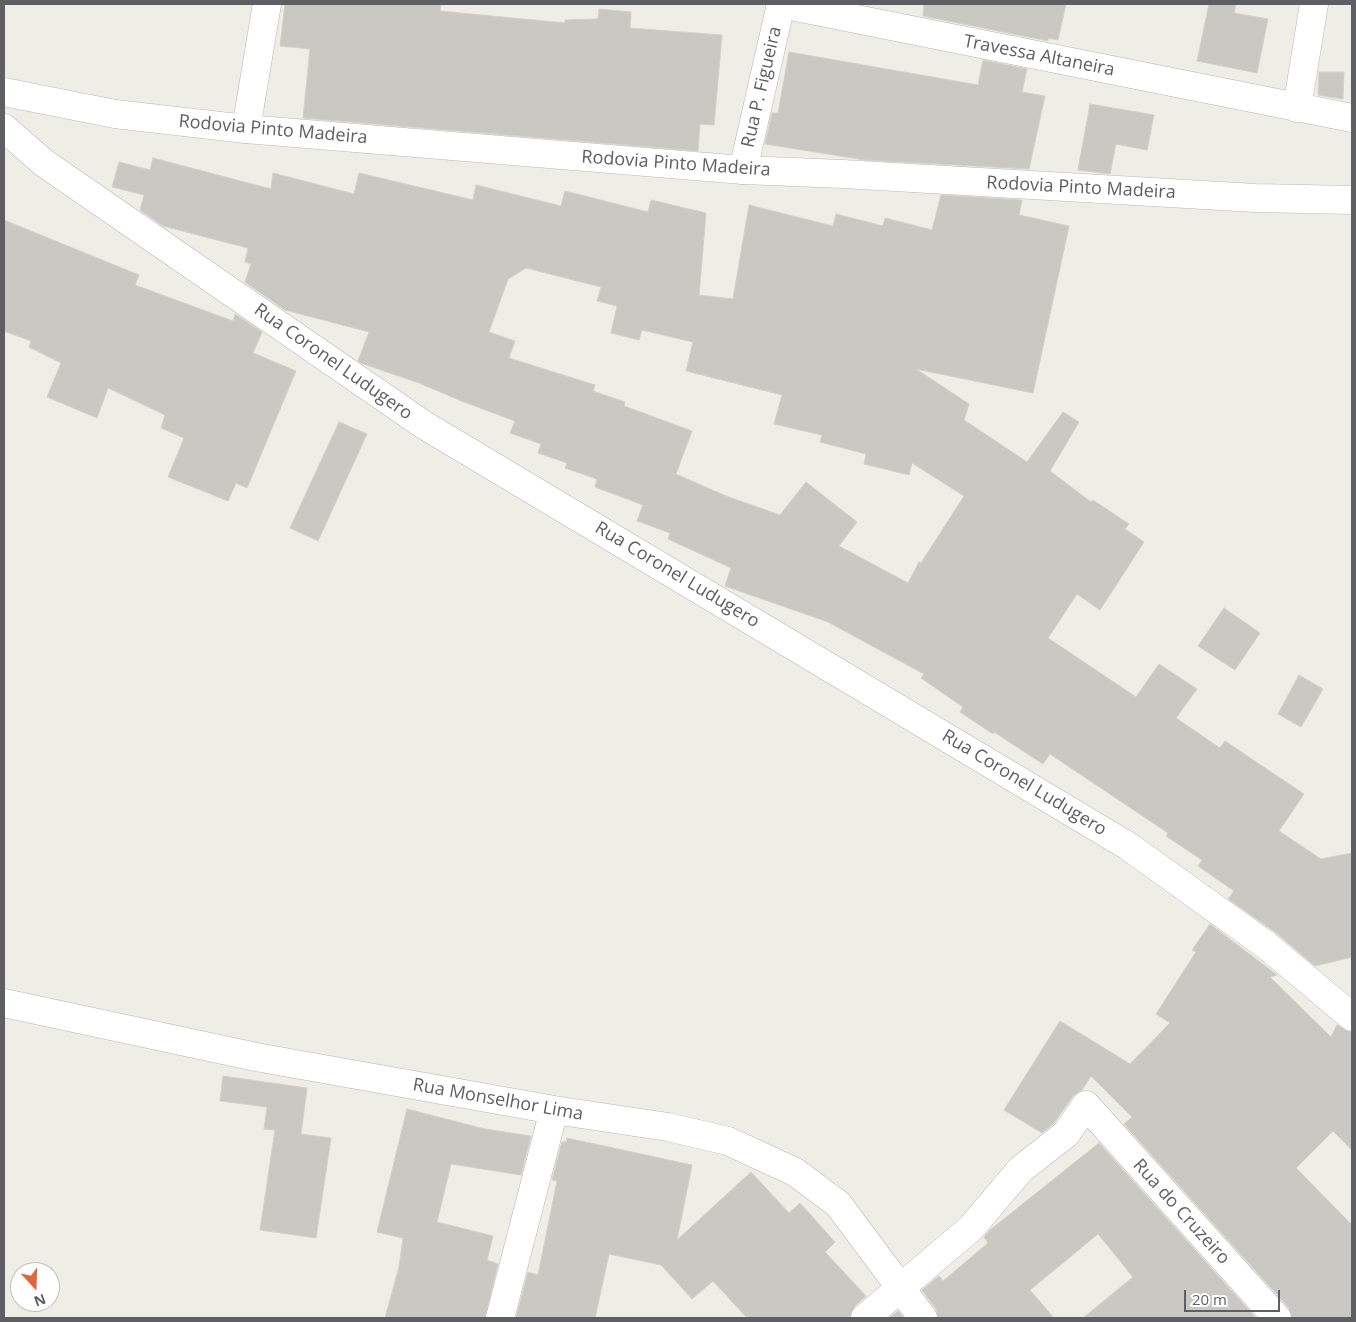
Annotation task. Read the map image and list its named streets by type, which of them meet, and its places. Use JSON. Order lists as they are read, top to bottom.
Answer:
{
  "streets": {
    "street": [
      "Travessa Altaneira",
      "Rua P. Figueira",
      "Rodovia Pinto Madeira",
      "Rua Coronel Ludugero",
      "Rua Monselhor Lima",
      "Rua do Cruzeiro"
    ]
  },
  "crossings": [
    ["Travessa Altaneira", "Rua P. Figueira"],
    ["Rua P. Figueira", "Rodovia Pinto Madeira"],
    ["Rua Monselhor Lima", "Rua do Cruzeiro"]
  ],
  "scale_bar": "20 m",
  "north": "bottom"
}
